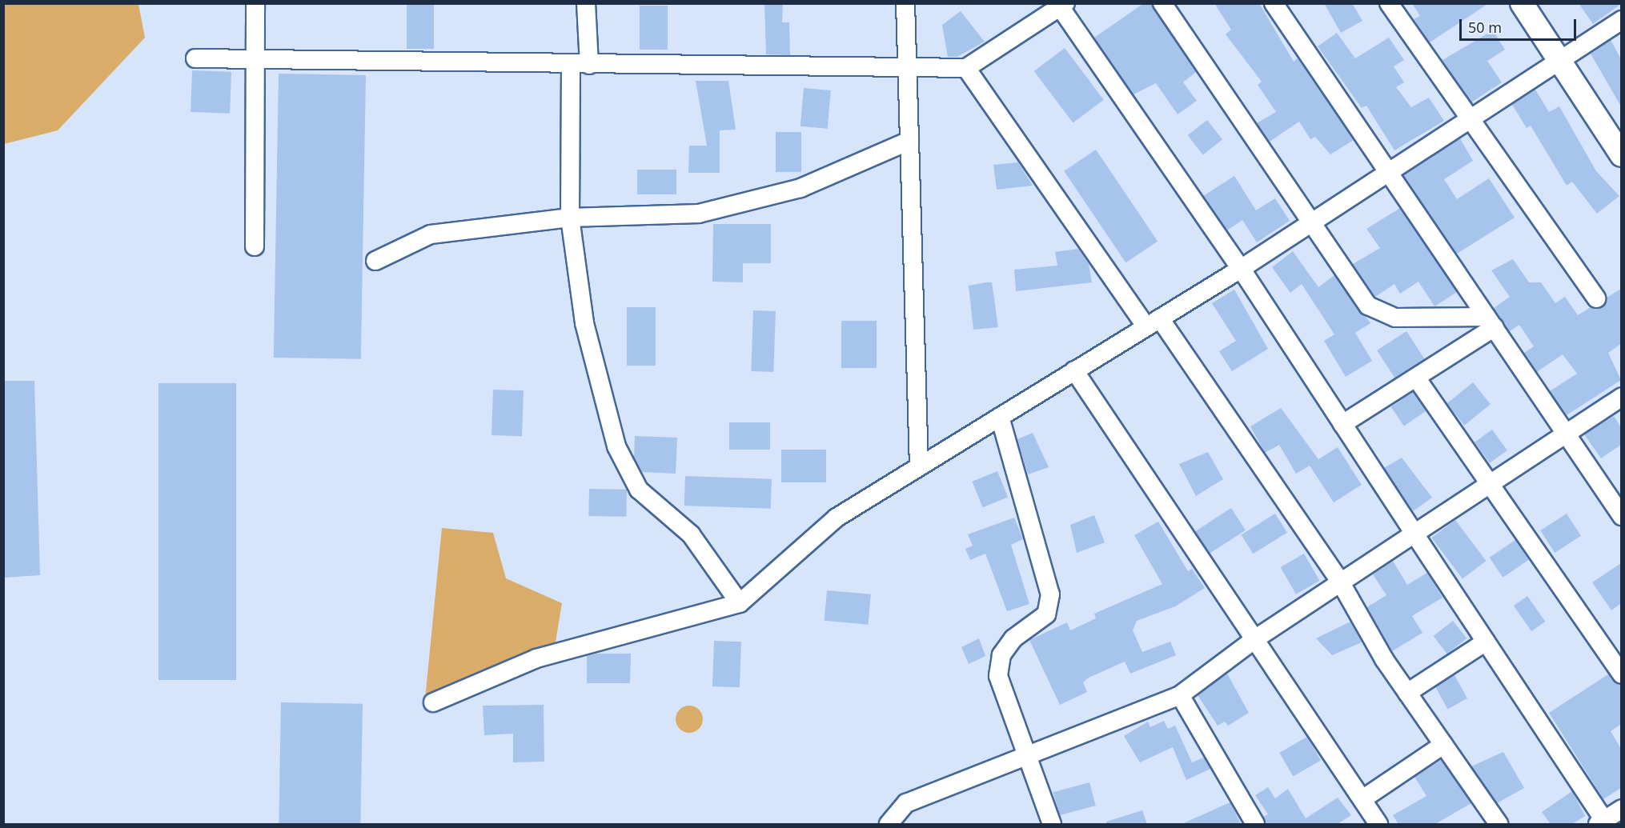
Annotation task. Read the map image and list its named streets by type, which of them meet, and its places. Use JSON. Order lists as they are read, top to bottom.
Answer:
{
  "scale_bar": "50 m"
}
